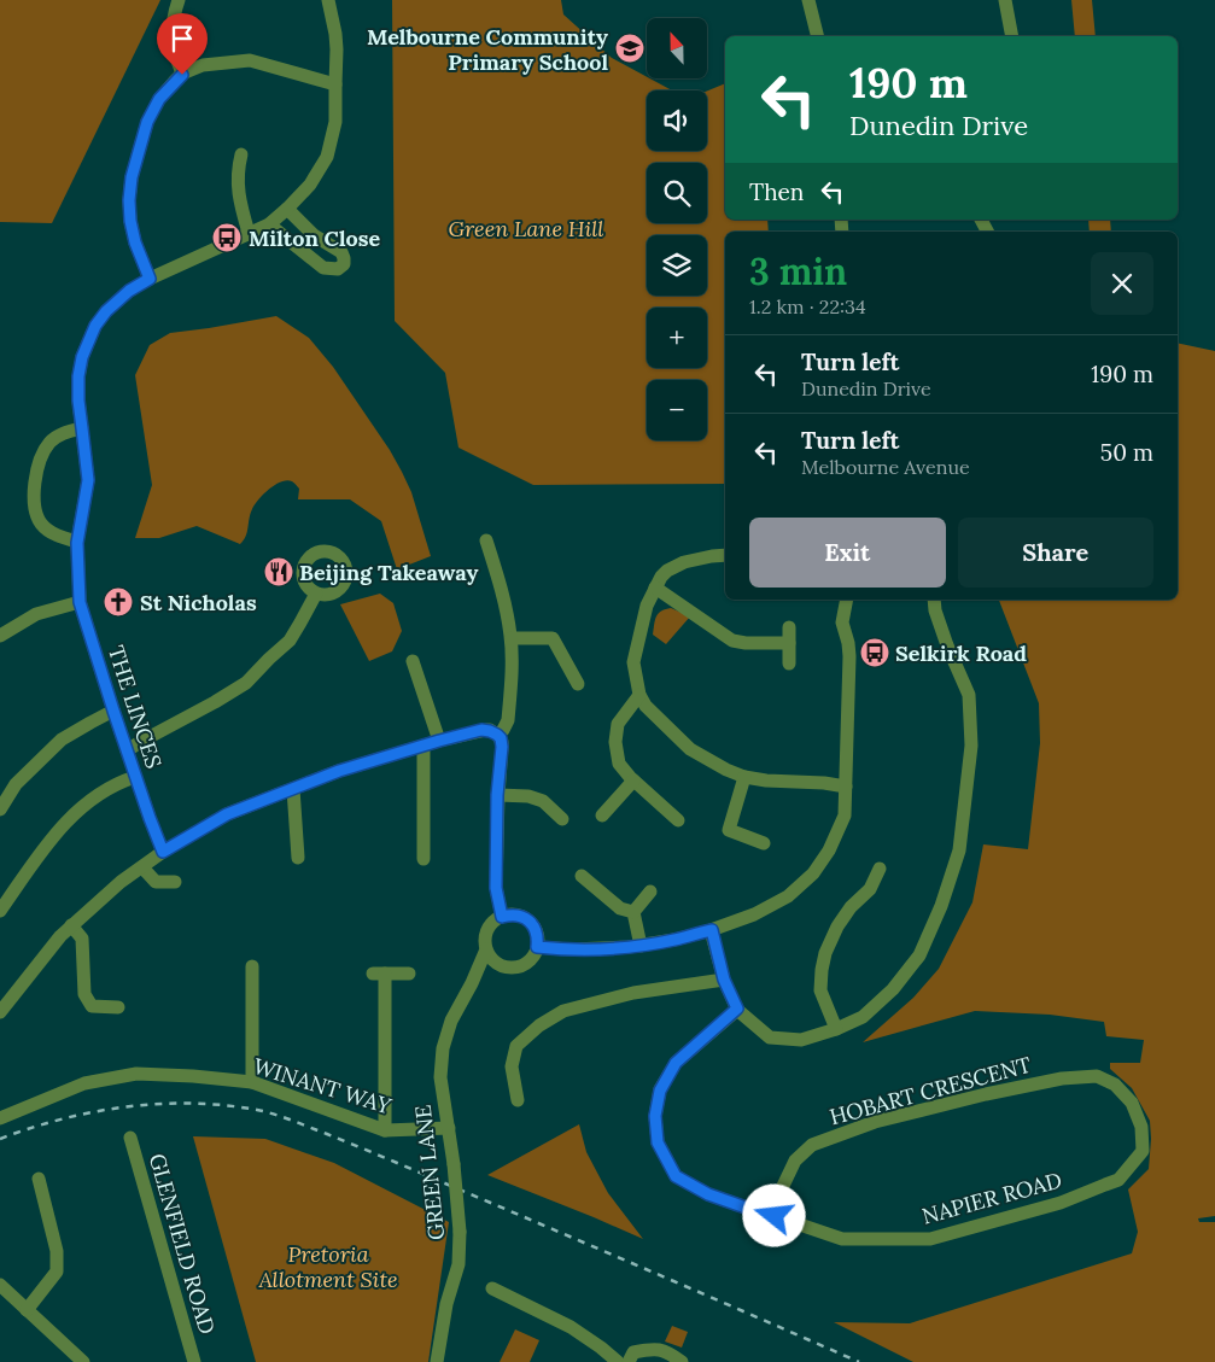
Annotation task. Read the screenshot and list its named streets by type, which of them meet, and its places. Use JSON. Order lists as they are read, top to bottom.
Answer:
{
  "streets": {
    "street": [
      "THE LINCES",
      "WINANT WAY",
      "HOBART CRESCENT",
      "GREEN LANE",
      "NAPIER ROAD",
      "GLENFIELD ROAD"
    ]
  },
  "crossings": [
    ["WINANT WAY", "GREEN LANE"],
    ["HOBART CRESCENT", "NAPIER ROAD"]
  ],
  "parks": ["Green Lane Hill", "Pretoria Allotment Site"],
  "places": {
    "school or university": ["Melbourne Community Primary School"],
    "bus stop": ["Milton Close", "Selkirk Road"],
    "restaurant": ["Beijing Takeaway"],
    "church": ["St Nicholas"]
  },
  "north": "top",
  "page": {
    "map_buttons": ["+", "−"],
    "turn": ["190 m", "Dunedin Drive"],
    "then": "Then",
    "heading": ["3 min", "1.2 km · 22:34"],
    "list": [
      {
        "name": "Turn left",
        "note": "Dunedin Drive",
        "value": "190 m"
      },
      {
        "name": "Turn left",
        "note": "Melbourne Avenue",
        "value": "50 m"
      }
    ],
    "buttons": ["Exit", "Share"]
  }
}
